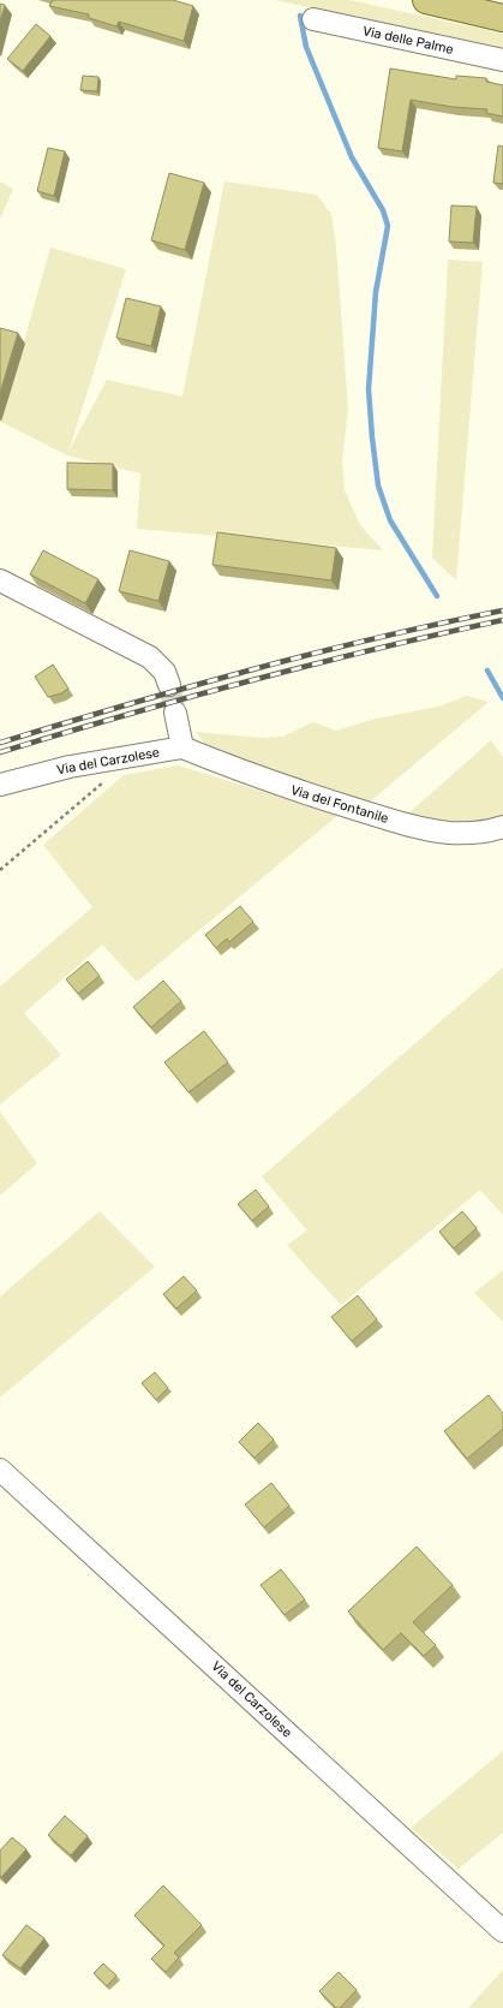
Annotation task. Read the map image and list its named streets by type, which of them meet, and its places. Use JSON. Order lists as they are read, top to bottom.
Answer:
{
  "streets": {
    "street": ["Via delle Palme", "Via del Carzolese", "Via del Fontanile"]
  },
  "crossings": [
    ["Via del Carzolese", "Via del Fontanile"]
  ]
}
